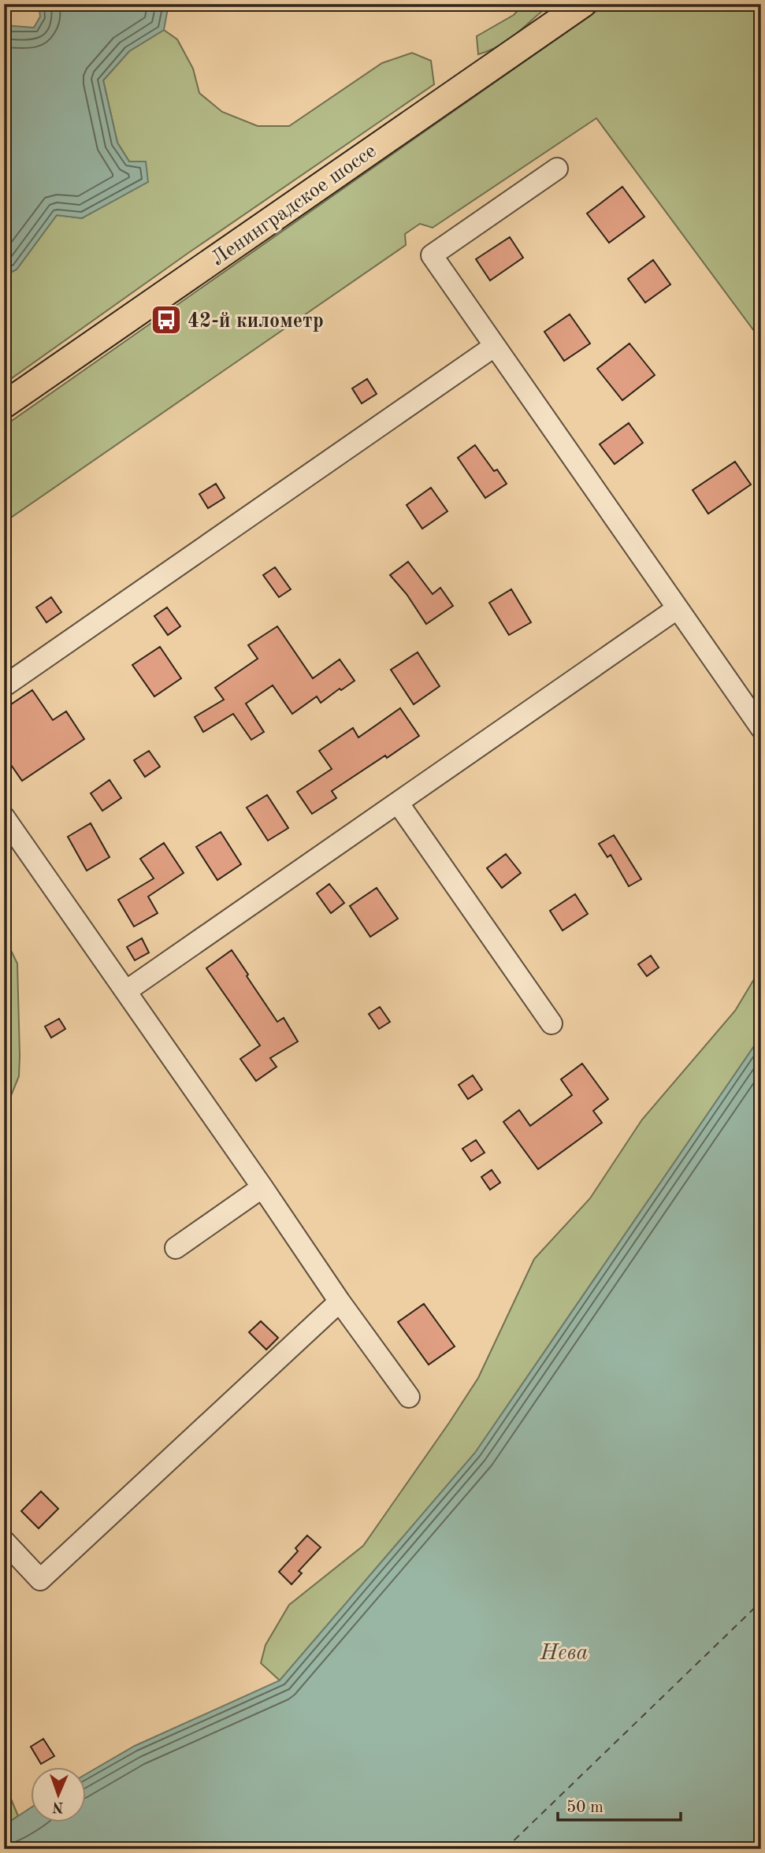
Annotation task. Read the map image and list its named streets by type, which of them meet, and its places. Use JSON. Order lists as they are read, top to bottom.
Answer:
{
  "streets": {
    "main road": ["Ленинградское шоссе"]
  },
  "water": ["Нева"],
  "places": {
    "bus stop": ["42-й километр"]
  },
  "scale_bar": "50 m",
  "north": "bottom"
}
